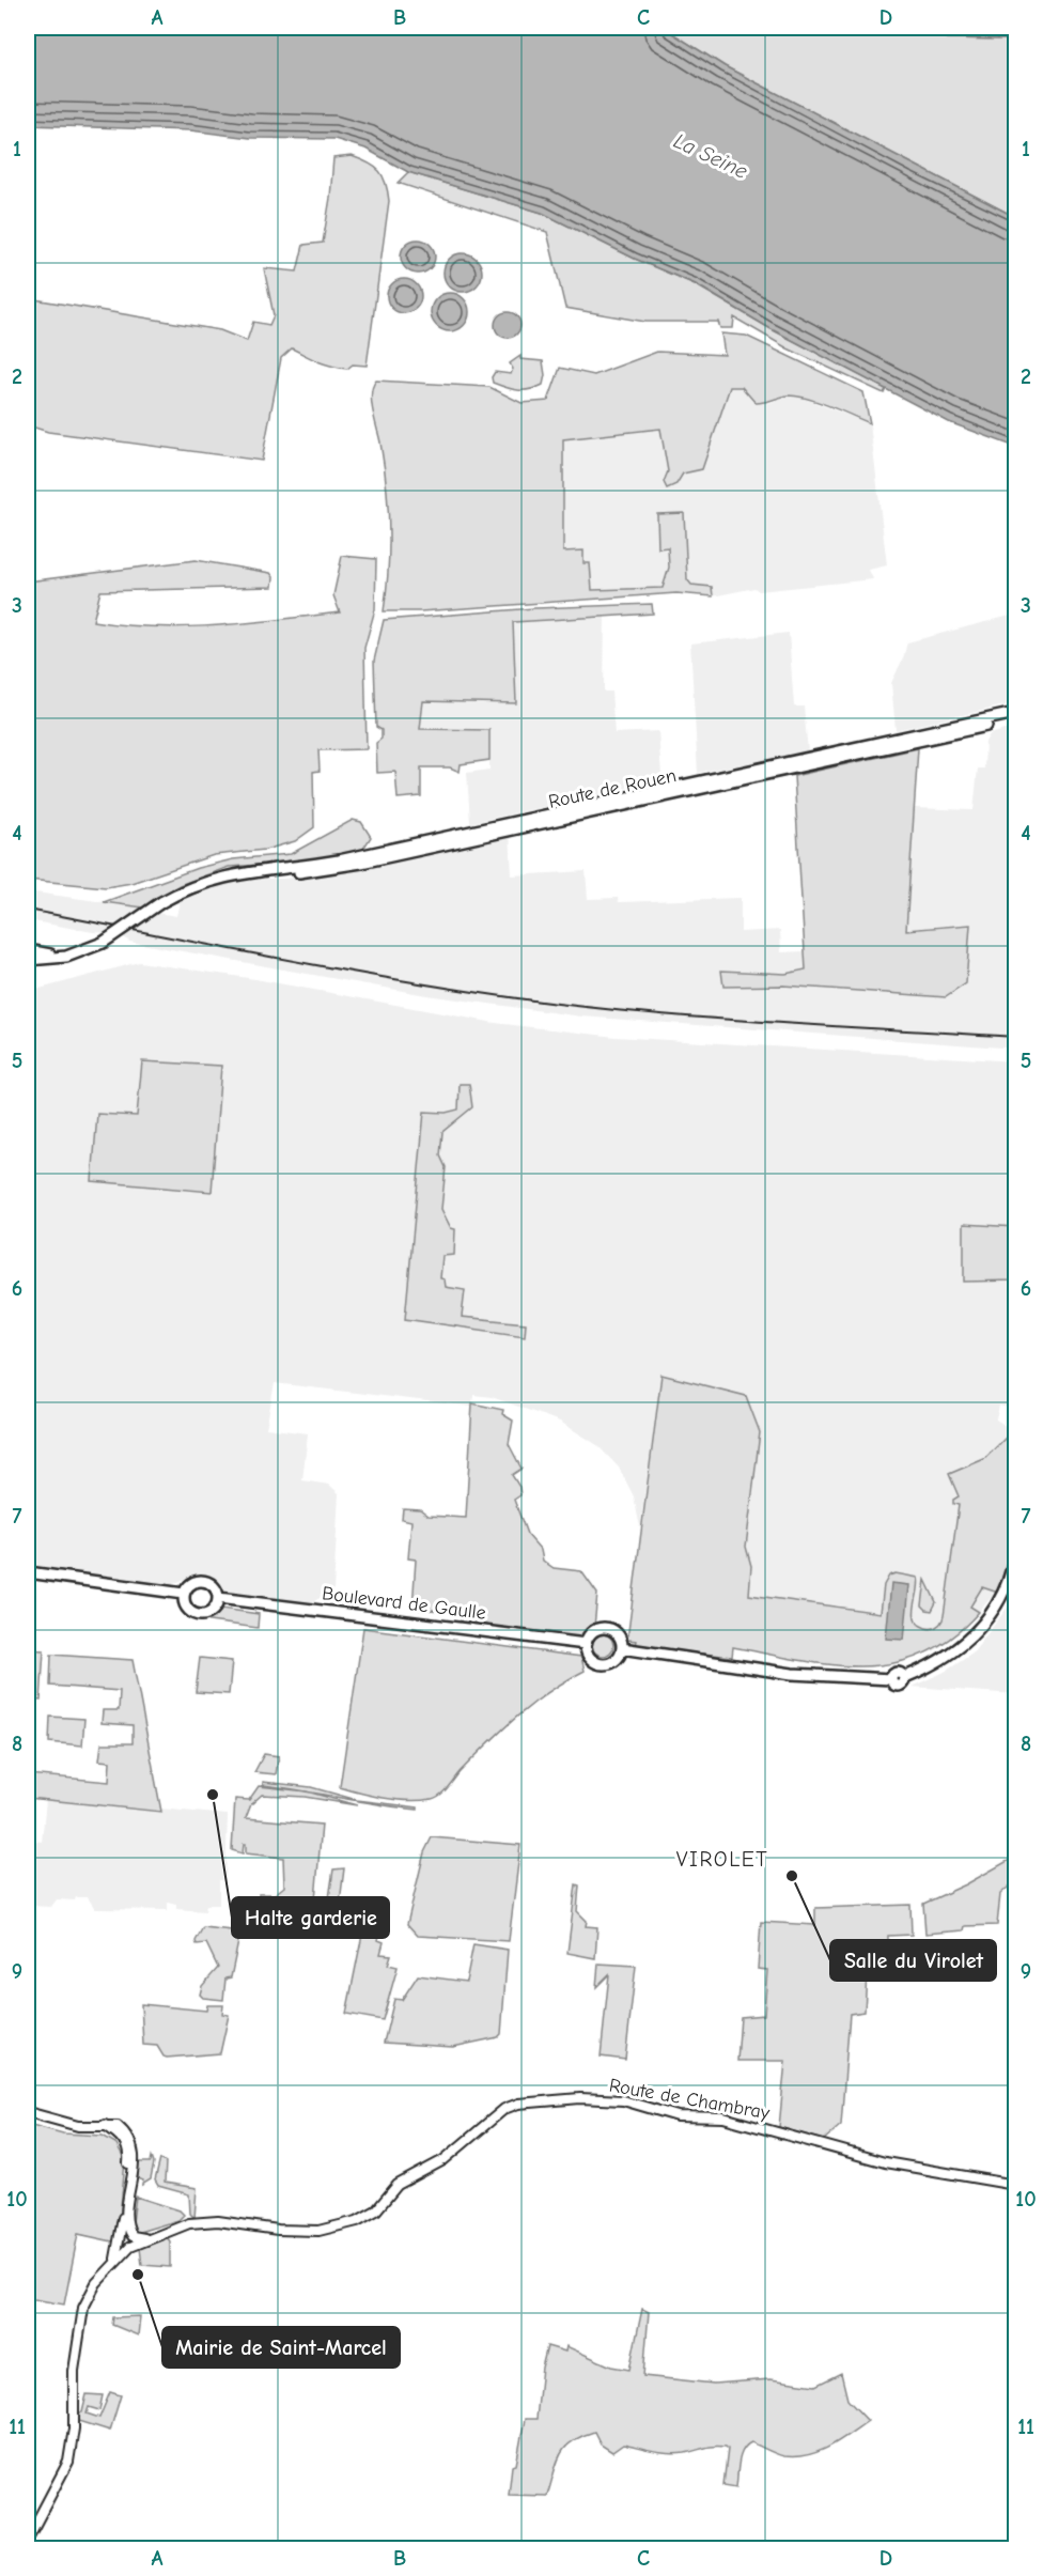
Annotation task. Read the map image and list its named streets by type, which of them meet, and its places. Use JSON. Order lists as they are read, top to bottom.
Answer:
{
  "streets": {
    "main road": ["Route de Rouen", "Boulevard de Gaulle"],
    "street": ["Route de Chambray"]
  },
  "districts": ["VIROLET"],
  "water": ["La Seine"],
  "places": ["Halte garderie", "Salle du Virolet", "Mairie de Saint-Marcel"],
  "grid": {
    "columns": [
      "A",
      "B",
      "C",
      "D"
    ],
    "rows": [
      "1",
      "2",
      "3",
      "4",
      "5",
      "6",
      "7",
      "8",
      "9",
      "10",
      "11"
    ]
  }
}
